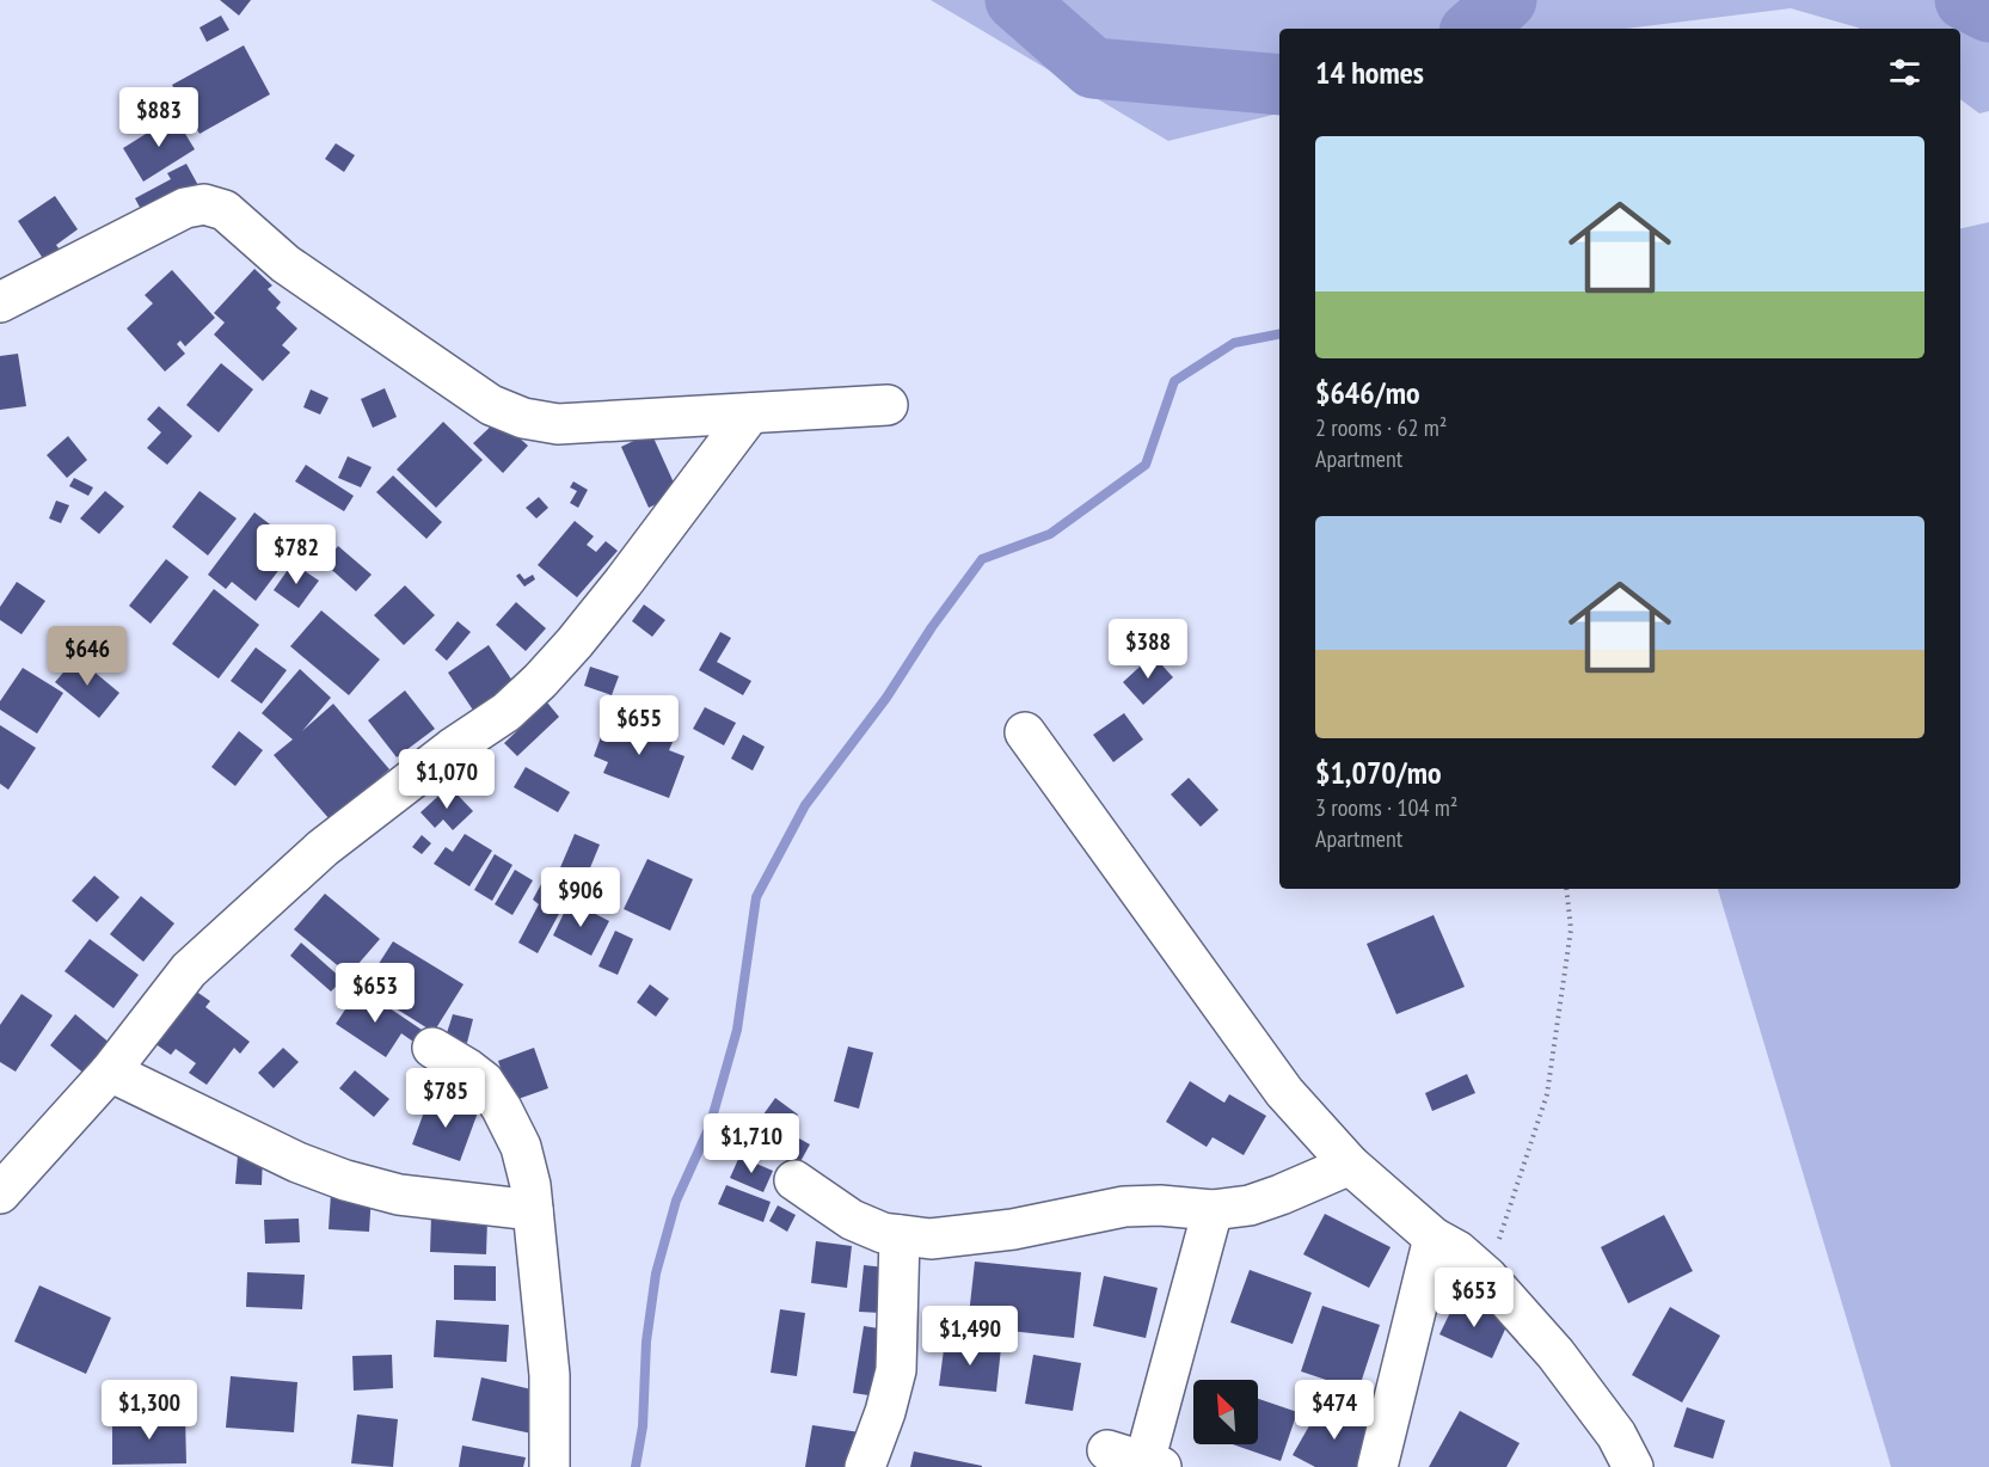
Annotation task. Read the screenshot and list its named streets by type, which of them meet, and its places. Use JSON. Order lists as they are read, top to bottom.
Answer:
{
  "north": "top left",
  "page": {
    "heading": "14 homes",
    "price": [
      "$883",
      "$782",
      "$388",
      "$646",
      "$655",
      "$1,070",
      "$906",
      "$653",
      "$785",
      "$1,710",
      "$653",
      "$1,490",
      "$1,300",
      "$474"
    ],
    "list": [
      {
        "name": "$646/mo",
        "note": "2 rooms · 62 m² · Apartment"
      },
      {
        "name": "$1,070/mo",
        "note": "3 rooms · 104 m² · Apartment"
      }
    ]
  }
}
